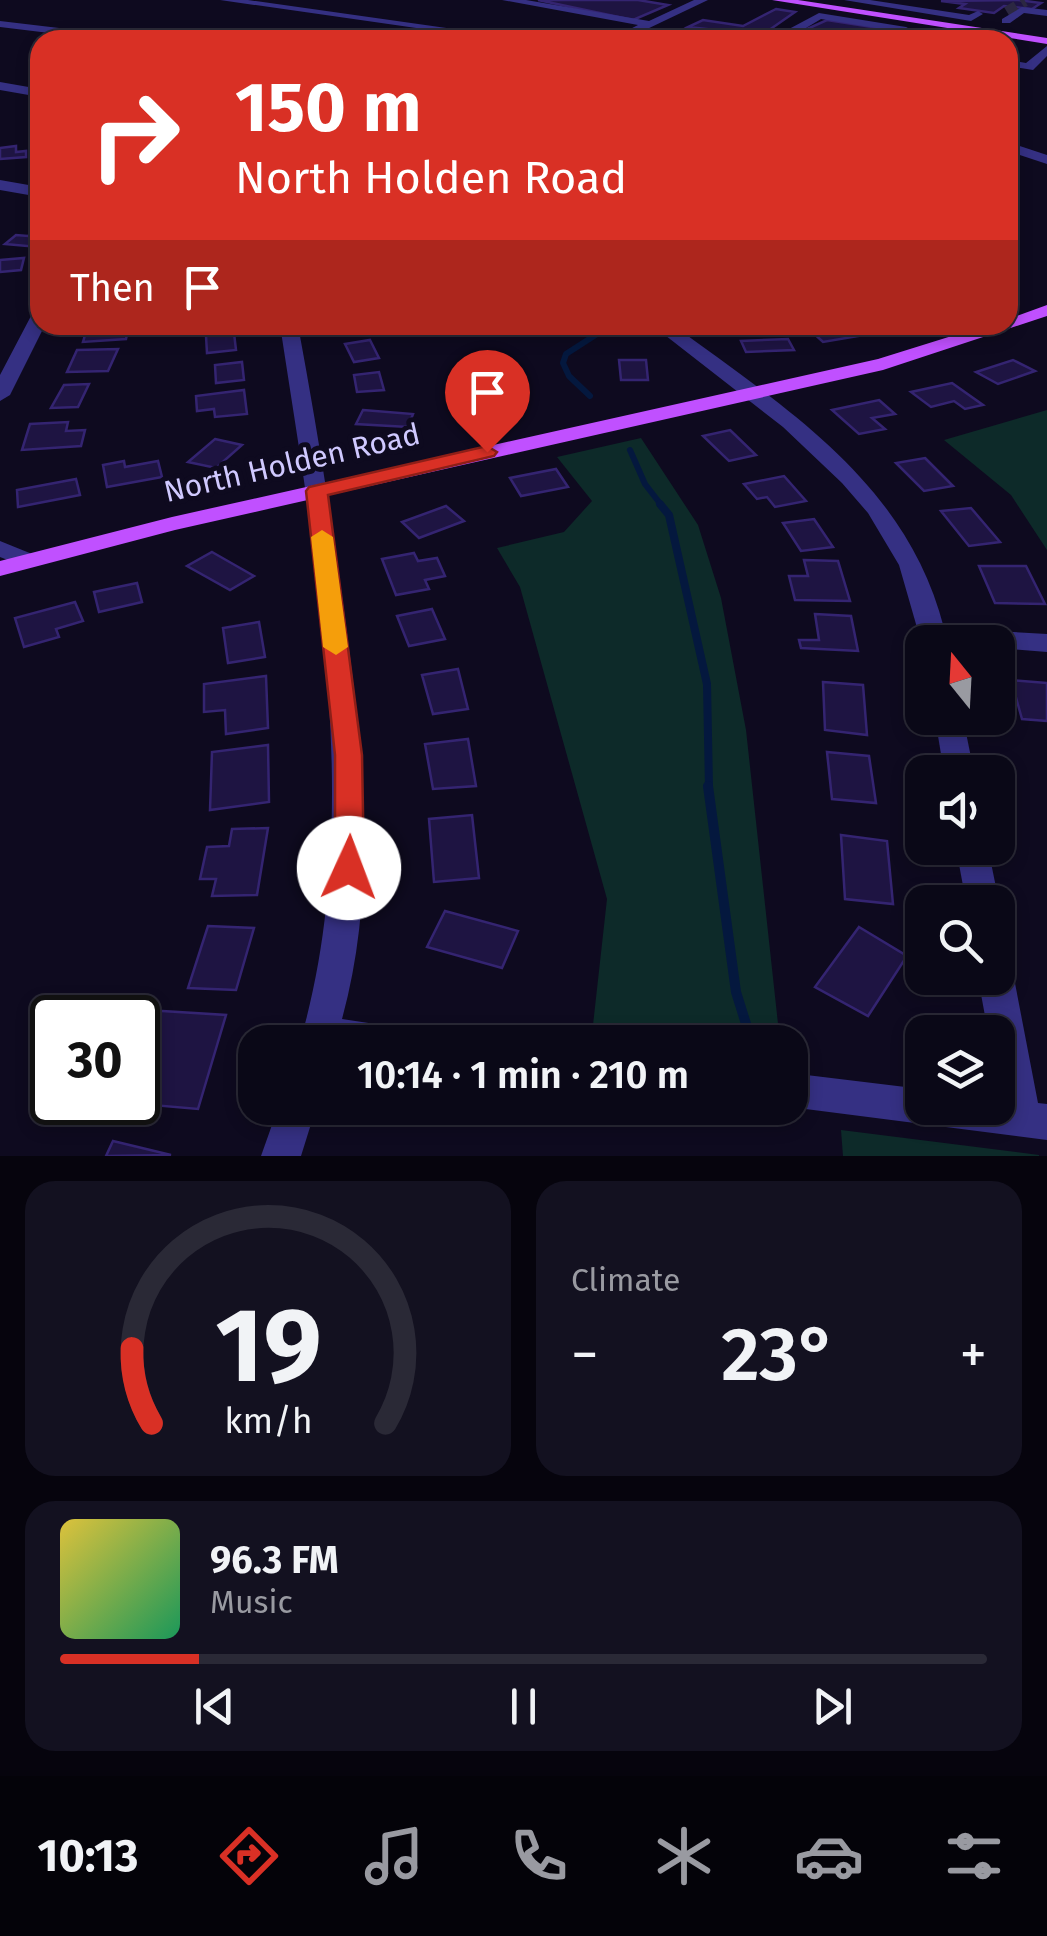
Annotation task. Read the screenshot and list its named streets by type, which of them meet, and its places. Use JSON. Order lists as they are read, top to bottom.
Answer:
{
  "streets": {
    "main road": ["North Holden Road"]
  },
  "north": "top",
  "page": {
    "turn": ["150 m", "North Holden Road"],
    "then": "Then",
    "limit": "30",
    "trip": "10:14 · 1 min · 210 m",
    "tile": "Climate",
    "heat": ["−", "23°", "+"],
    "song": ["96.3 FM", "Music"],
    "tabs": "10:13",
    "gauge": ["19", "km/h"]
  }
}
